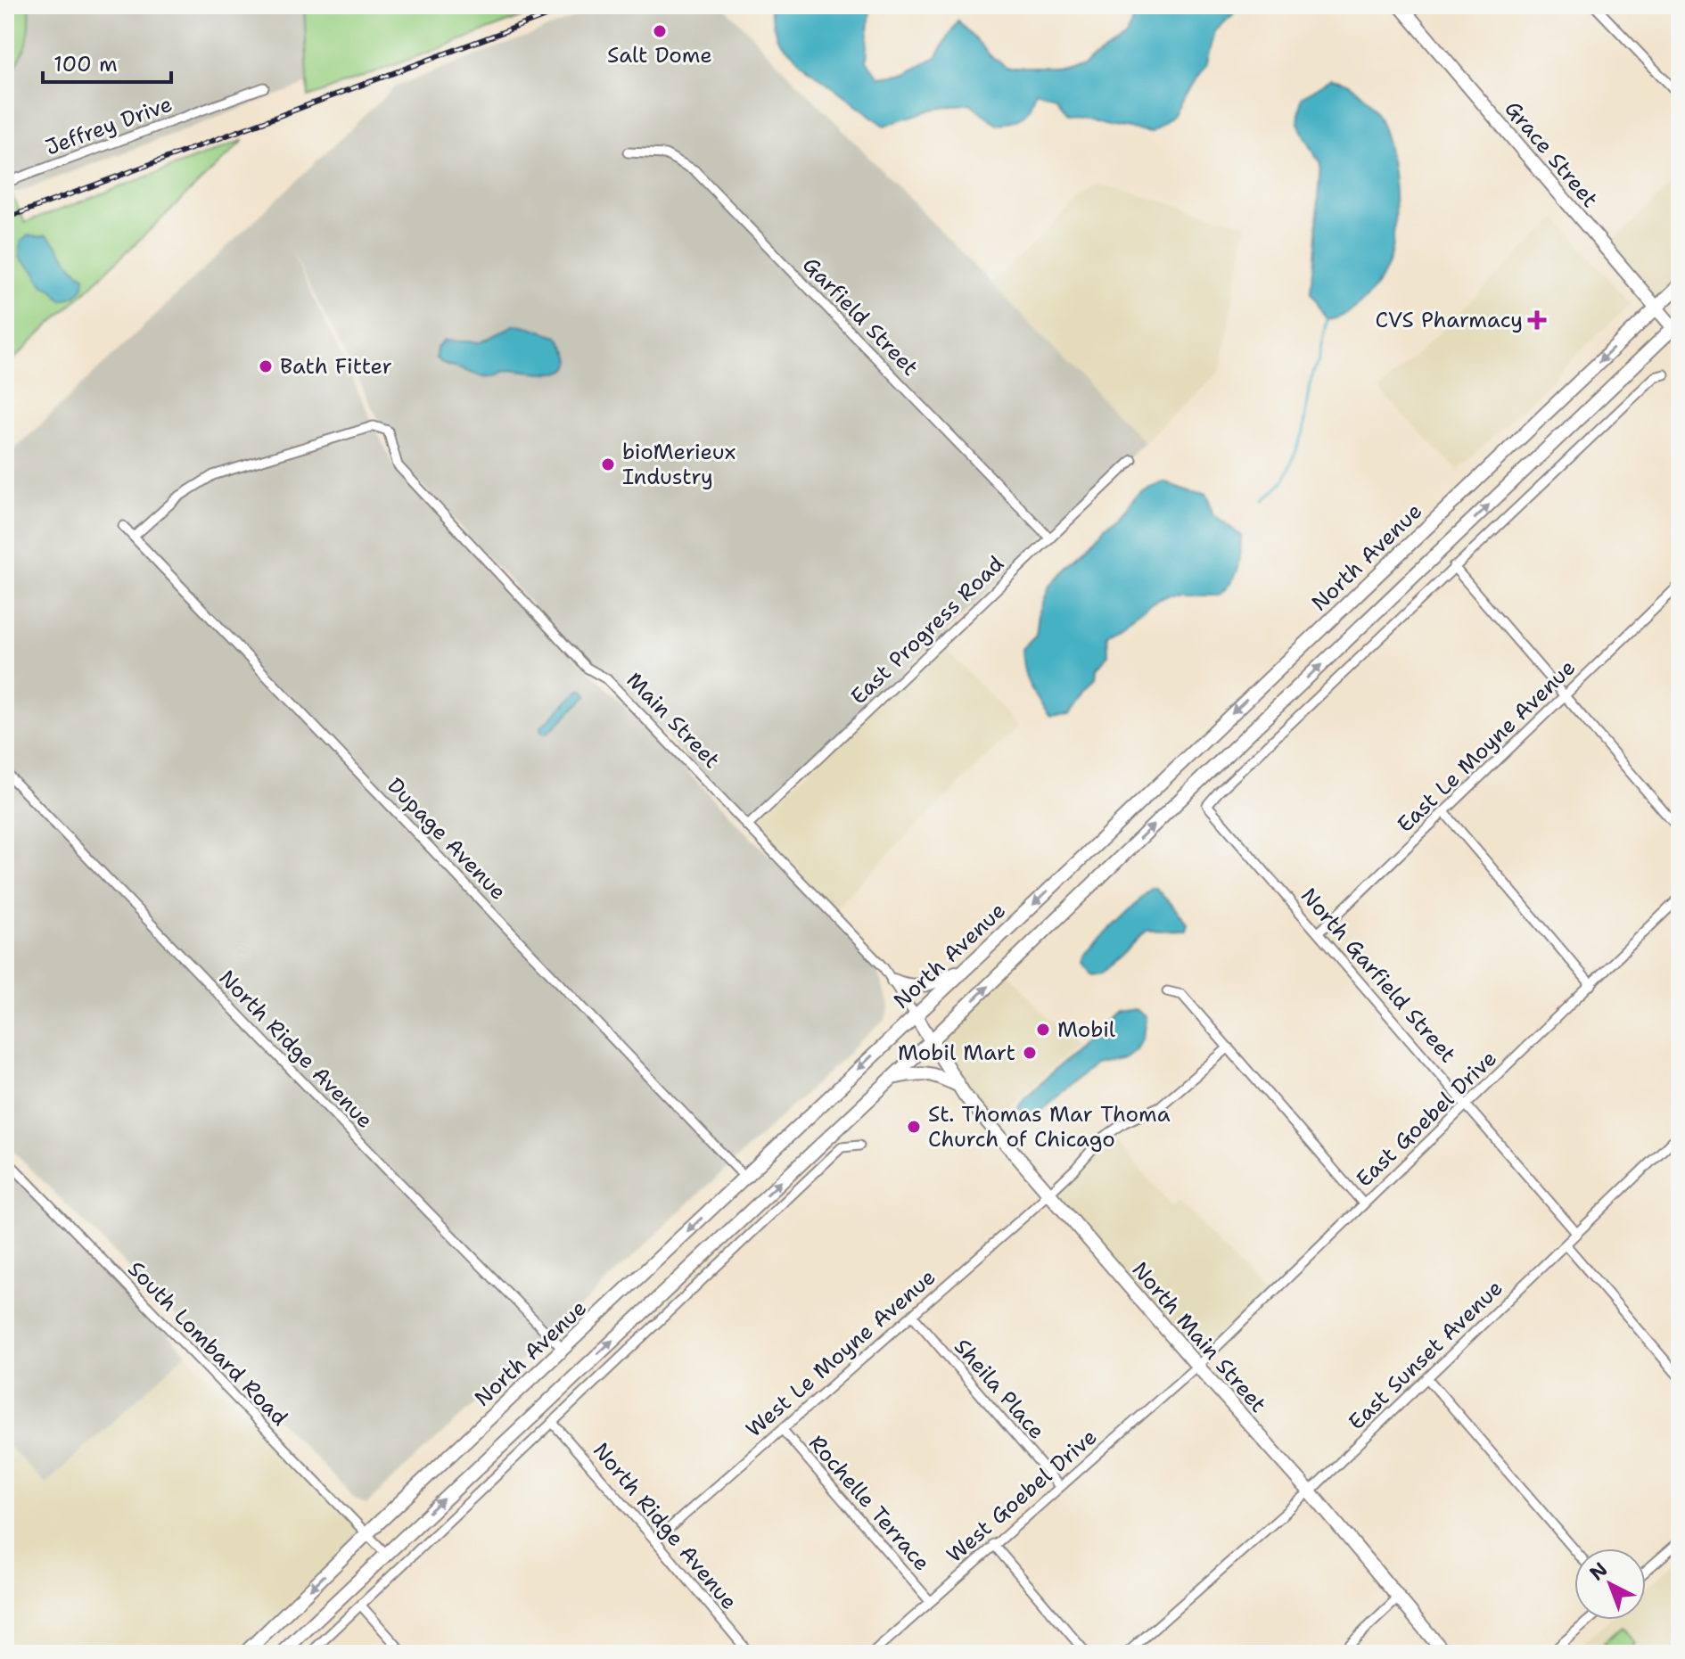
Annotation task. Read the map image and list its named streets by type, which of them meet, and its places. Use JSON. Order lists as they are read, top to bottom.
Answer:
{
  "streets": {
    "main road": [
      "Grace Street",
      "North Avenue",
      "Main Street",
      "North Main Street"
    ],
    "street": [
      "Jeffrey Drive",
      "Garfield Street",
      "East Progress Road",
      "East Le Moyne Avenue",
      "Dupage Avenue",
      "North Garfield Street",
      "North Ridge Avenue",
      "East Goebel Drive",
      "South Lombard Road",
      "West Le Moyne Avenue",
      "East Sunset Avenue",
      "Sheila Place",
      "West Goebel Drive",
      "Rochelle Terrace"
    ]
  },
  "crossings": [
    ["Grace Street", "North Avenue"],
    ["Garfield Street", "East Progress Road"],
    ["North Avenue", "Main Street"],
    ["North Avenue", "Dupage Avenue"],
    ["North Avenue", "North Ridge Avenue"],
    ["North Avenue", "South Lombard Road"],
    ["East Progress Road", "Main Street"],
    ["Main Street", "Dupage Avenue"],
    ["Main Street", "North Main Street"],
    ["East Le Moyne Avenue", "North Garfield Street"],
    ["North Garfield Street", "East Goebel Drive"],
    ["North Garfield Street", "East Sunset Avenue"],
    ["North Ridge Avenue", "West Le Moyne Avenue"],
    ["East Goebel Drive", "North Main Street"],
    ["East Goebel Drive", "West Goebel Drive"],
    ["North Main Street", "West Le Moyne Avenue"],
    ["North Main Street", "East Sunset Avenue"],
    ["North Main Street", "West Goebel Drive"],
    ["West Le Moyne Avenue", "Sheila Place"],
    ["West Le Moyne Avenue", "Rochelle Terrace"],
    ["Sheila Place", "West Goebel Drive"],
    ["West Goebel Drive", "Rochelle Terrace"]
  ],
  "places": {
    "other": [
      "Salt Dome",
      "Bath Fitter",
      "bioMerieux Industry",
      "Mobil",
      "Mobil Mart",
      "St. Thomas Mar Thoma Church of Chicago"
    ],
    "health": ["CVS Pharmacy"]
  },
  "scale_bar": "100 m",
  "north": "top left"
}
